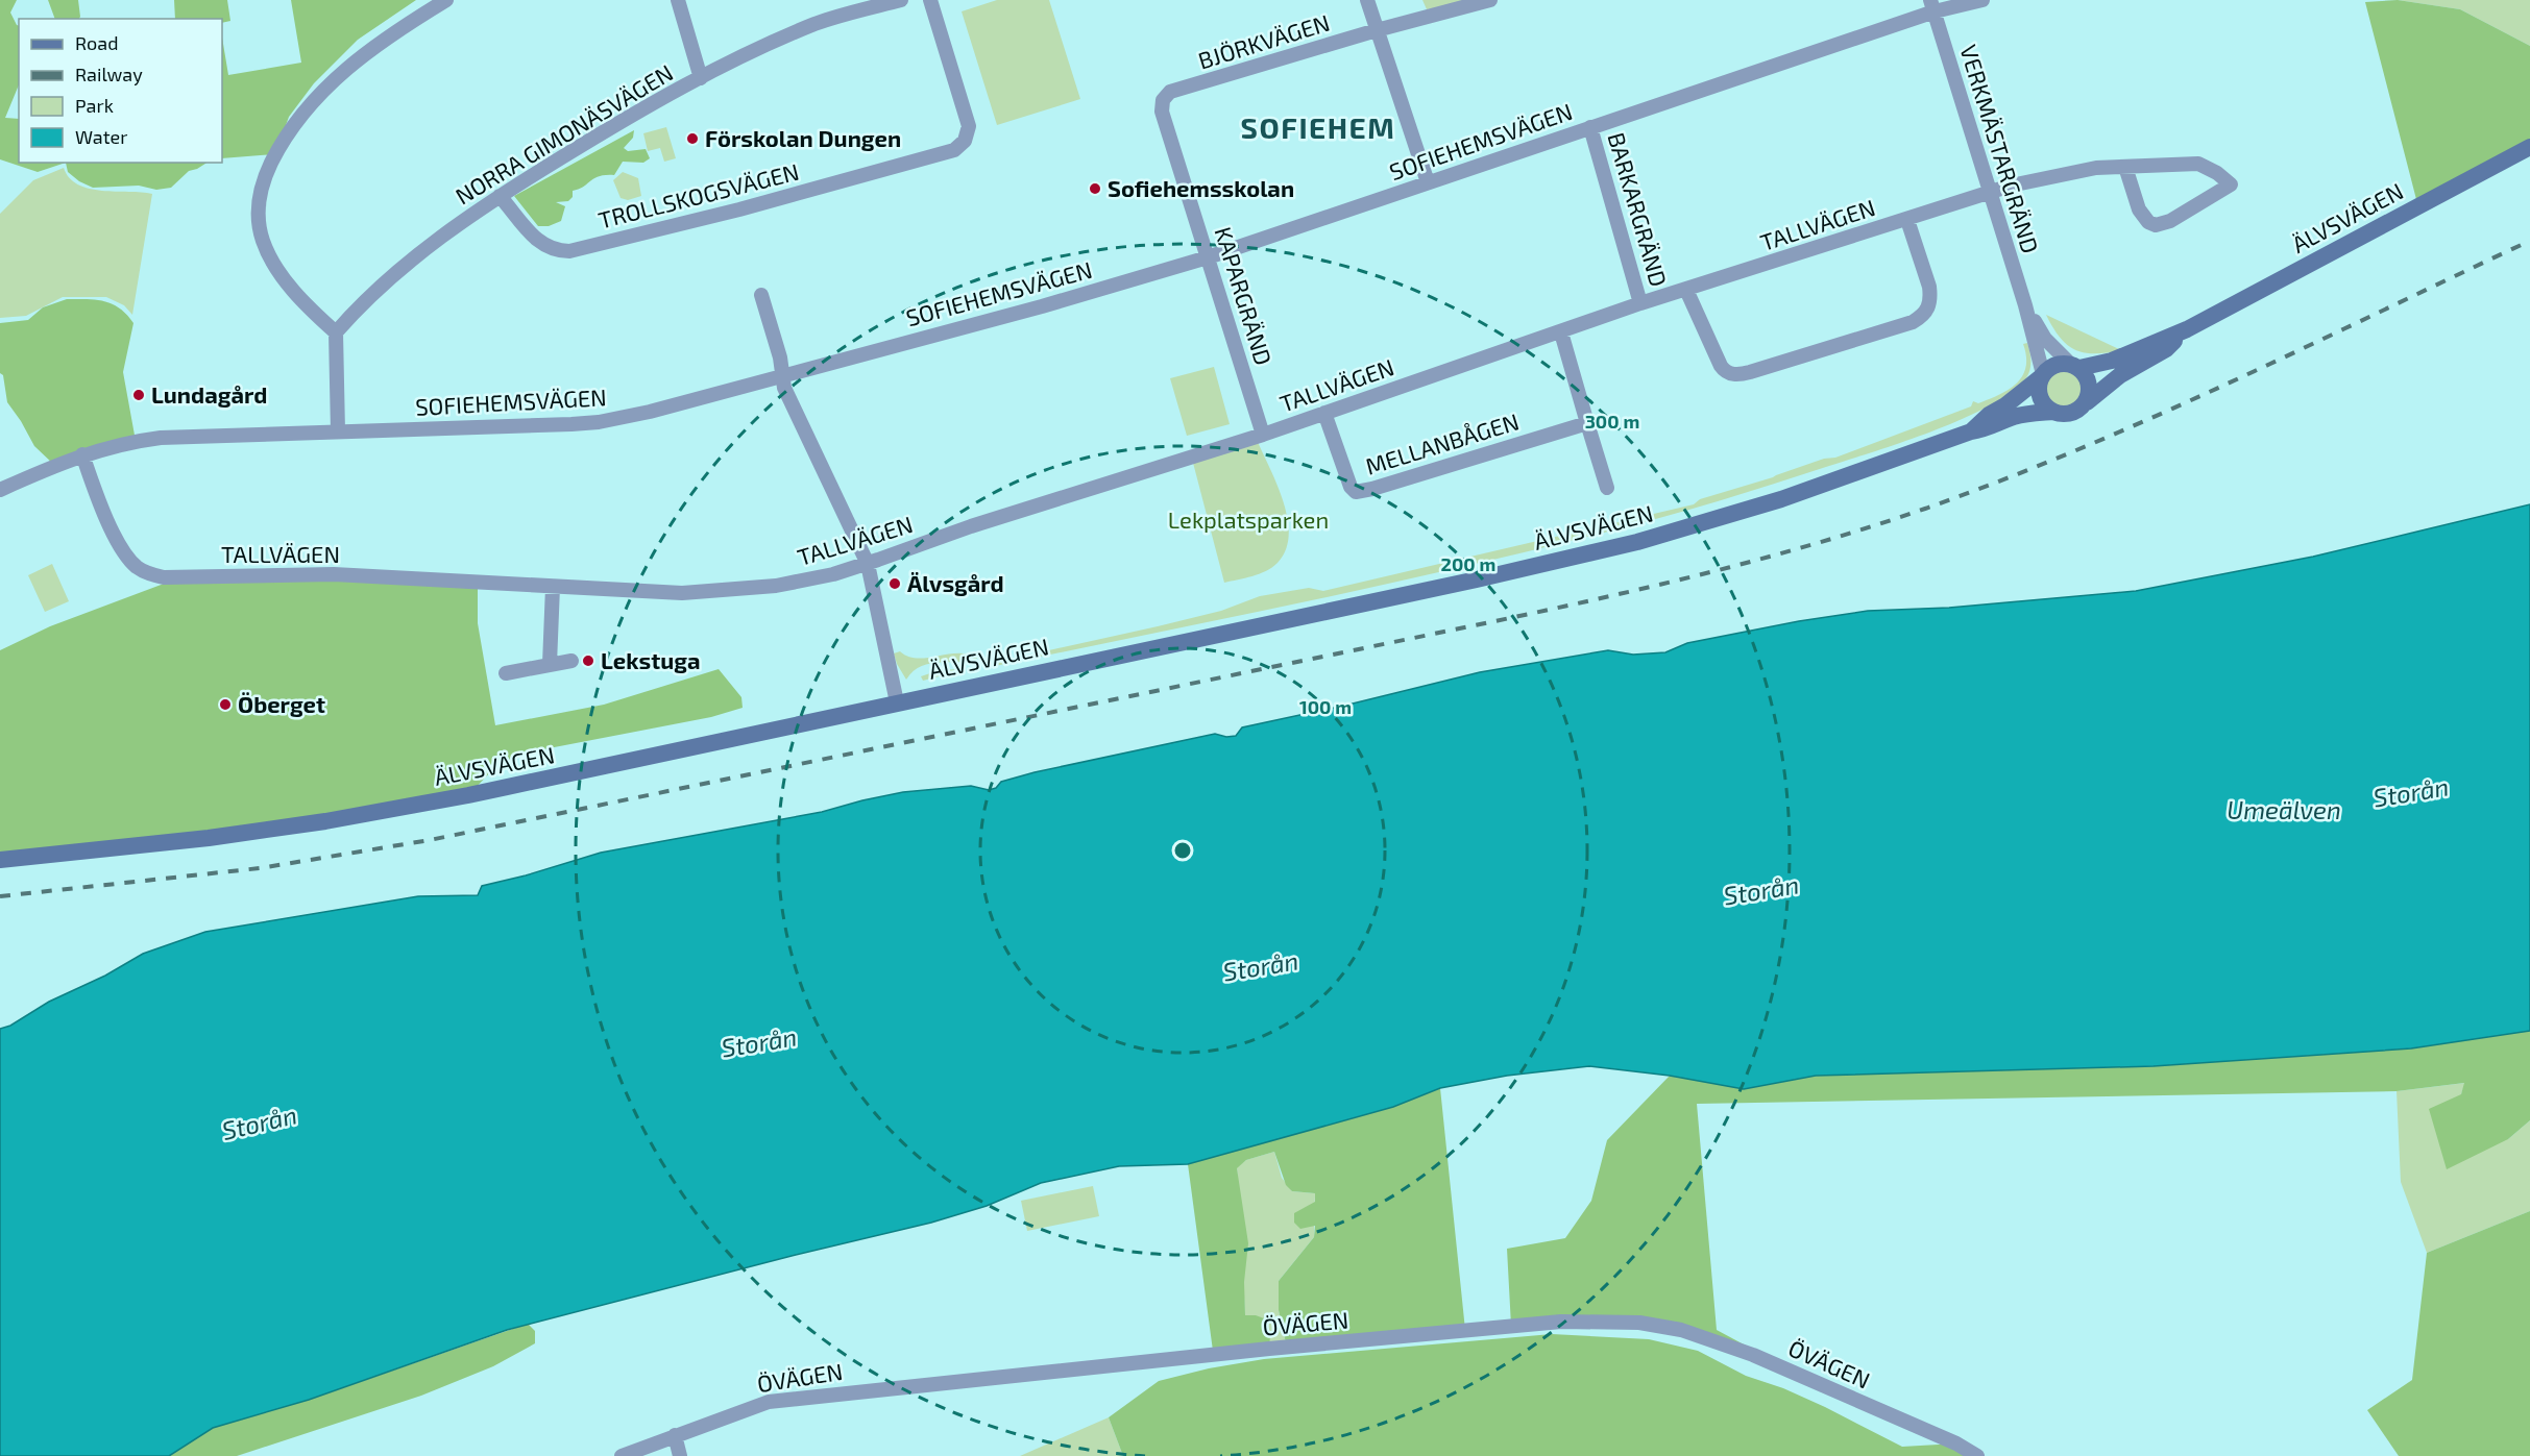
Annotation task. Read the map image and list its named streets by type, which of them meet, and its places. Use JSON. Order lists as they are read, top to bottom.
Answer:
{
  "streets": {
    "main road": ["ÄLVSVÄGEN"],
    "street": [
      "BJÖRKVÄGEN",
      "NORRA GIMONÄSVÄGEN",
      "SOFIEHEMSVÄGEN",
      "VERKMÄSTARGRÄND",
      "TROLLSKOGSVÄGEN",
      "BARKARGRÄND",
      "TALLVÄGEN",
      "KAPARGRÄND",
      "MELLANBÅGEN",
      "ÖVÄGEN"
    ]
  },
  "crossings": [
    ["BJÖRKVÄGEN", "KAPARGRÄND"],
    ["NORRA GIMONÄSVÄGEN", "TROLLSKOGSVÄGEN"],
    ["SOFIEHEMSVÄGEN", "VERKMÄSTARGRÄND"],
    ["SOFIEHEMSVÄGEN", "BARKARGRÄND"],
    ["SOFIEHEMSVÄGEN", "TALLVÄGEN"],
    ["SOFIEHEMSVÄGEN", "KAPARGRÄND"],
    ["VERKMÄSTARGRÄND", "ÄLVSVÄGEN"],
    ["VERKMÄSTARGRÄND", "TALLVÄGEN"],
    ["BARKARGRÄND", "TALLVÄGEN"],
    ["TALLVÄGEN", "KAPARGRÄND"],
    ["TALLVÄGEN", "MELLANBÅGEN"]
  ],
  "districts": ["SOFIEHEM"],
  "water": ["Storån", "Umeälven"],
  "parks": ["Lekplatsparken"],
  "places": [
    "Förskolan Dungen",
    "Sofiehemsskolan",
    "Lundagård",
    "Älvsgård",
    "Lekstuga",
    "Öberget"
  ],
  "legend": [
    "Road",
    "Railway",
    "Park",
    "Water"
  ],
  "rings": ["300 m", "200 m", "100 m"]
}
